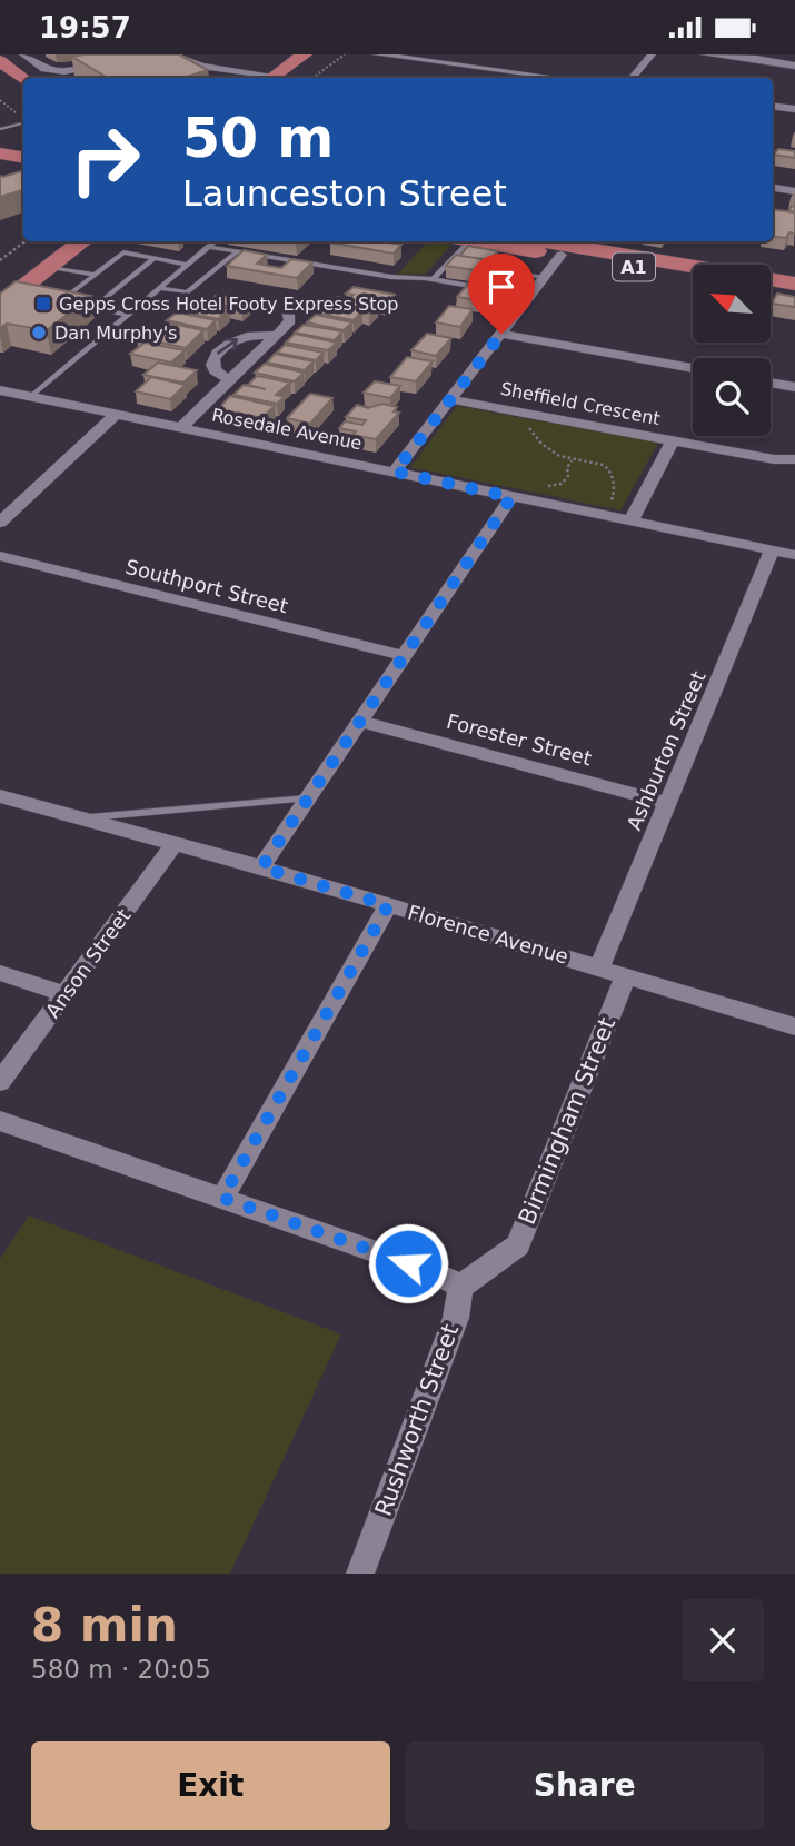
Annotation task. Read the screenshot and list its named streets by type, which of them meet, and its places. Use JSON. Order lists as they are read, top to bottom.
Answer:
{
  "streets": {
    "highway": ["A1"],
    "street": [
      "Sheffield Crescent",
      "Rosedale Avenue",
      "Southport Street",
      "Forester Street",
      "Ashburton Street",
      "Florence Avenue",
      "Anson Street",
      "Birmingham Street",
      "Rushworth Street"
    ]
  },
  "crossings": [
    ["Rosedale Avenue", "Ashburton Street"],
    ["Forester Street", "Ashburton Street"],
    ["Ashburton Street", "Florence Avenue"],
    ["Florence Avenue", "Anson Street"],
    ["Florence Avenue", "Birmingham Street"],
    ["Birmingham Street", "Rushworth Street"]
  ],
  "places": {
    "transit": ["Gepps Cross Hotel Footy Express Stop"],
    "other": ["Dan Murphy's"]
  },
  "north": "top left",
  "page": {
    "status": "19:57",
    "turn": ["50 m", "Launceston Street"],
    "heading": ["8 min", "580 m · 20:05"],
    "buttons": ["Exit", "Share"]
  }
}
